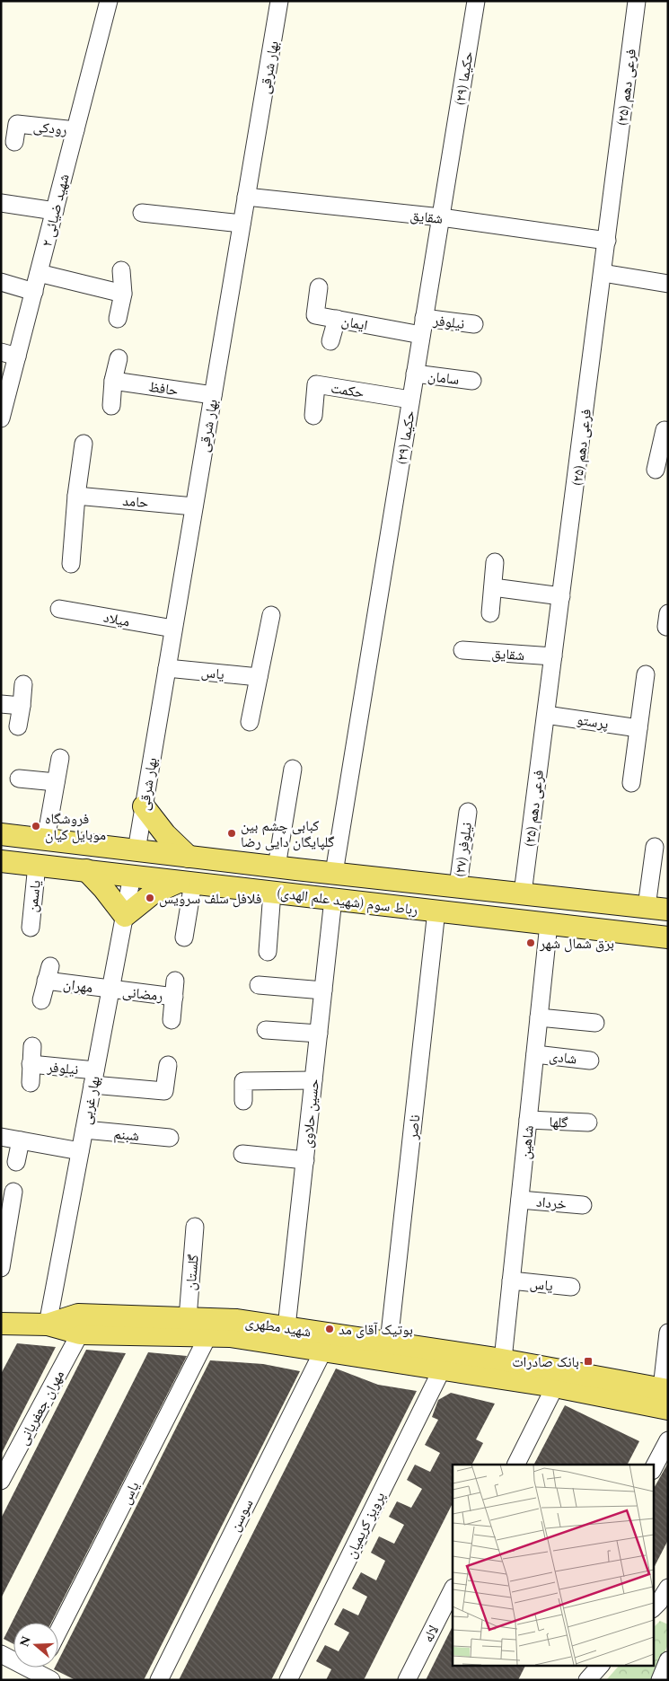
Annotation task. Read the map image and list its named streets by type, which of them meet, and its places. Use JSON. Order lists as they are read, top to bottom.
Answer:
{
  "streets": {
    "main road": ["رباط سوم (شهید علم الهدی)", "شهید مطهری"],
    "street": [
      "بهار شرقی",
      "حکیما (۲۹)",
      "فرعی دهم (۲۵)",
      "رودکی",
      "شهید ضیائی ۲",
      "شقایق",
      "نیلوفر",
      "ایمان",
      "سامان",
      "حافظ",
      "حکمت",
      "حامد",
      "میلاد",
      "یاس",
      "پرستو",
      "نیلوفر (۲۷)",
      "یاسمن",
      "مهران",
      "رمضانی",
      "شادی",
      "بهار غربی",
      "حسین حلاوی",
      "گلها",
      "ناصر",
      "شبنم",
      "شاهین",
      "خرداد",
      "گلستان",
      "مهران جعفریانی",
      "سوسن",
      "پرویز کریمیان",
      "لاله"
    ]
  },
  "crossings": [
    ["بهار شرقی", "شقایق"],
    ["بهار شرقی", "حافظ"],
    ["بهار شرقی", "حامد"],
    ["بهار شرقی", "میلاد"],
    ["بهار شرقی", "یاس"],
    ["بهار شرقی", "رباط سوم (شهید علم الهدی)"],
    ["حکیما (۲۹)", "شقایق"],
    ["حکیما (۲۹)", "نیلوفر"],
    ["حکیما (۲۹)", "ایمان"],
    ["حکیما (۲۹)", "سامان"],
    ["حکیما (۲۹)", "حکمت"],
    ["حکیما (۲۹)", "رباط سوم (شهید علم الهدی)"],
    ["فرعی دهم (۲۵)", "شقایق"],
    ["فرعی دهم (۲۵)", "پرستو"],
    ["فرعی دهم (۲۵)", "رباط سوم (شهید علم الهدی)"],
    ["رودکی", "شهید ضیائی ۲"],
    ["نیلوفر", "بهار غربی"],
    ["یاس", "شاهین"],
    ["یاس", "شهید مطهری"],
    ["نیلوفر (۲۷)", "رباط سوم (شهید علم الهدی)"],
    ["یاسمن", "رباط سوم (شهید علم الهدی)"],
    ["رباط سوم (شهید علم الهدی)", "بهار غربی"],
    ["رباط سوم (شهید علم الهدی)", "حسین حلاوی"],
    ["رباط سوم (شهید علم الهدی)", "ناصر"],
    ["رباط سوم (شهید علم الهدی)", "شاهین"],
    ["مهران", "رمضانی"],
    ["مهران", "بهار غربی"],
    ["رمضانی", "بهار غربی"],
    ["شادی", "شاهین"],
    ["بهار غربی", "شبنم"],
    ["بهار غربی", "شهید مطهری"],
    ["حسین حلاوی", "شهید مطهری"],
    ["گلها", "شاهین"],
    ["ناصر", "شهید مطهری"],
    ["شاهین", "خرداد"],
    ["شاهین", "شهید مطهری"],
    ["گلستان", "شهید مطهری"],
    ["شهید مطهری", "مهران جعفریانی"],
    ["شهید مطهری", "سوسن"],
    ["شهید مطهری", "پرویز کریمیان"]
  ],
  "places": {
    "other": [
      "فروشگاه موبایل کیان",
      "کبابی چشم بین گلپایگان دایی رضا",
      "فلافل سلف سرویس",
      "برق شمال شهر",
      "بوتیک آقای مد"
    ],
    "transit": ["بانک صادرات"]
  },
  "north": "left"
}
